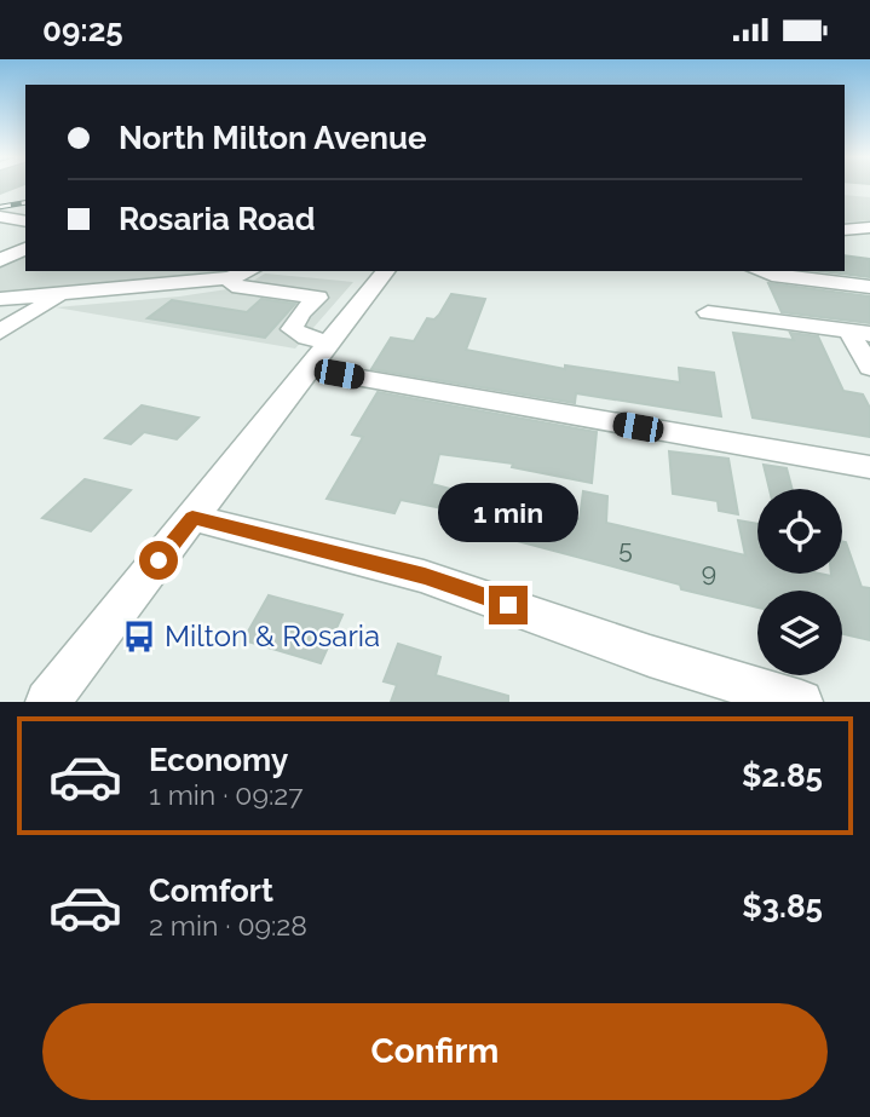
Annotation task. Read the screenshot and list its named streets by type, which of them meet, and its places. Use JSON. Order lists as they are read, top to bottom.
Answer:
{
  "places": {
    "bus stop": ["Milton & Rosaria"]
  },
  "house_numbers": ["5", "9"],
  "page": {
    "status": "09:25",
    "banner": ["North Milton Avenue", "Rosaria Road"],
    "bubble": "1 min",
    "list": [
      {
        "name": "Economy",
        "note": "1 min · 09:27",
        "value": "$2.85"
      },
      {
        "name": "Comfort",
        "note": "2 min · 09:28",
        "value": "$3.85"
      }
    ],
    "buttons": "Confirm"
  }
}
